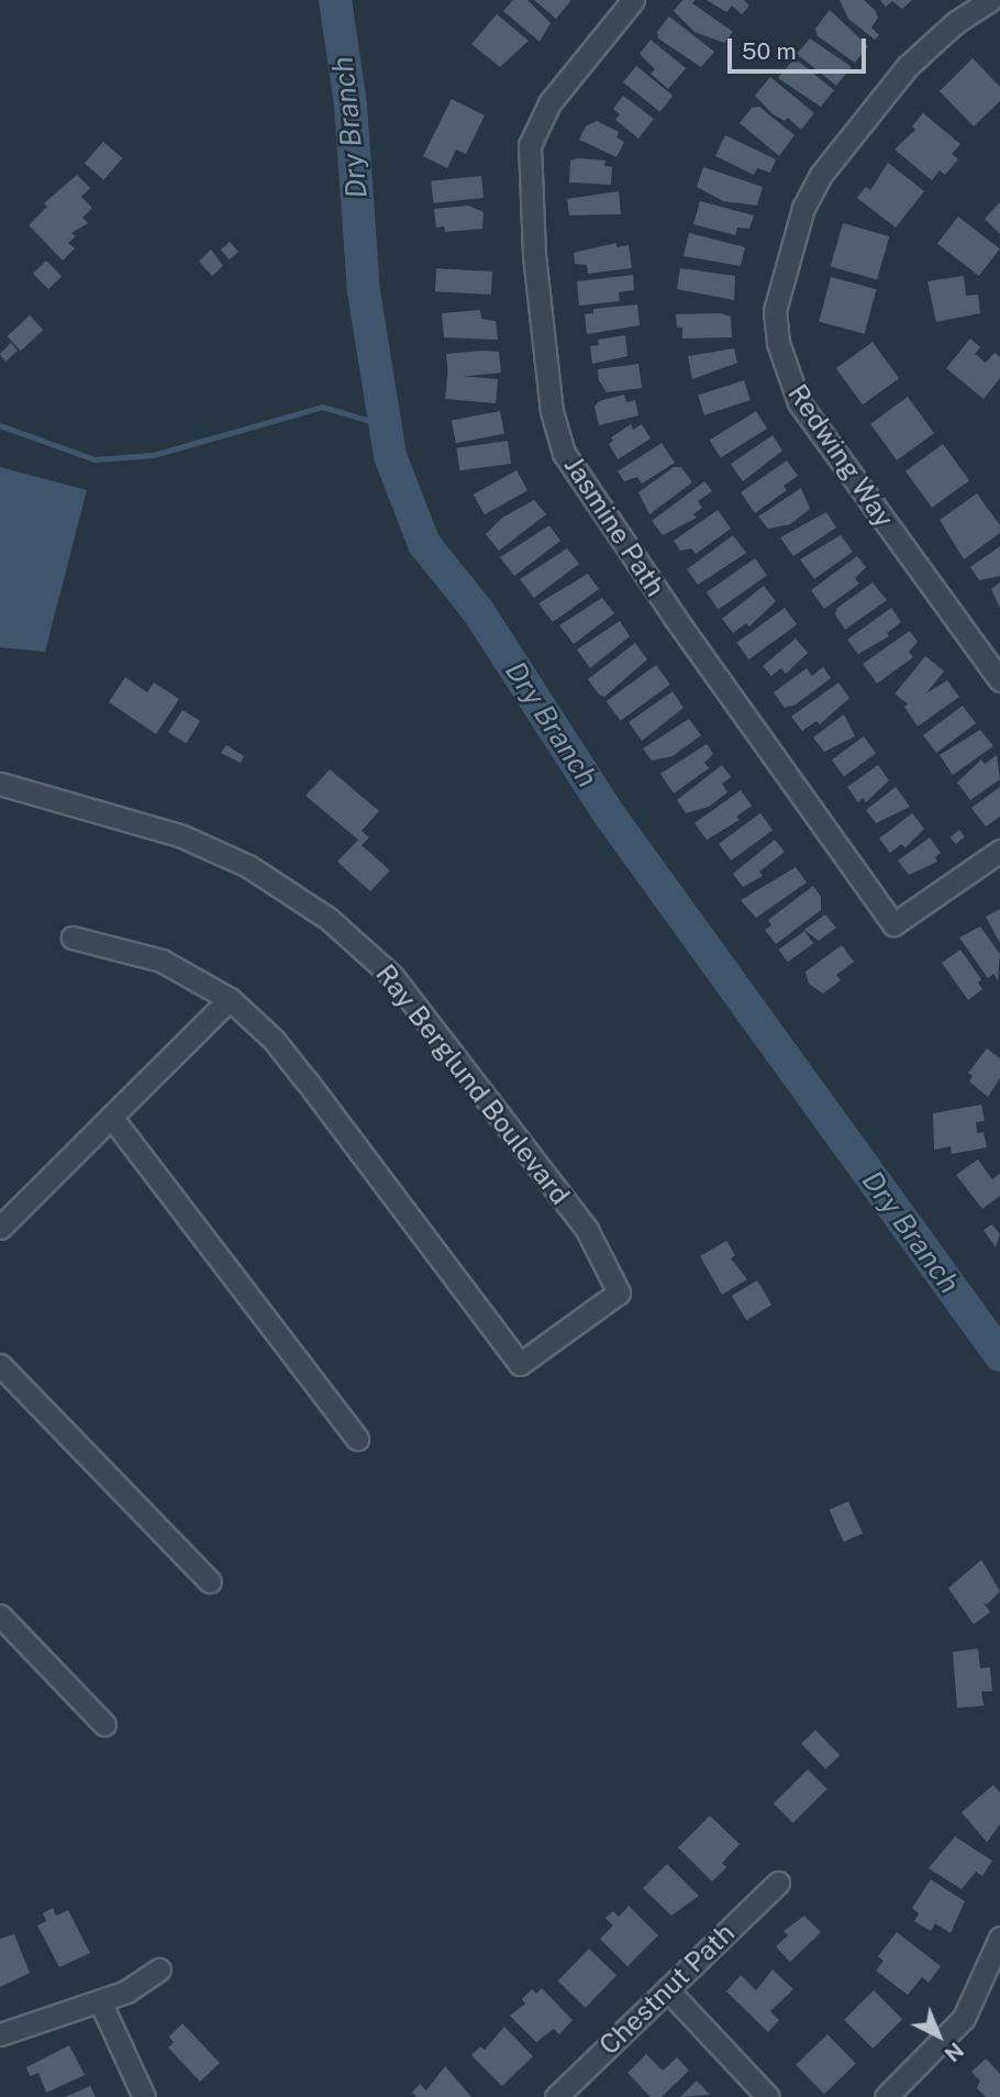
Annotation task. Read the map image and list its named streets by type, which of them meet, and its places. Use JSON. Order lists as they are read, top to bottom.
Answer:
{
  "streets": {
    "street": [
      "Redwing Way",
      "Jasmine Path",
      "Ray Berglund Boulevard",
      "Chestnut Path"
    ]
  },
  "water": ["Dry Branch"],
  "scale_bar": "50 m",
  "north": "bottom right"
}
